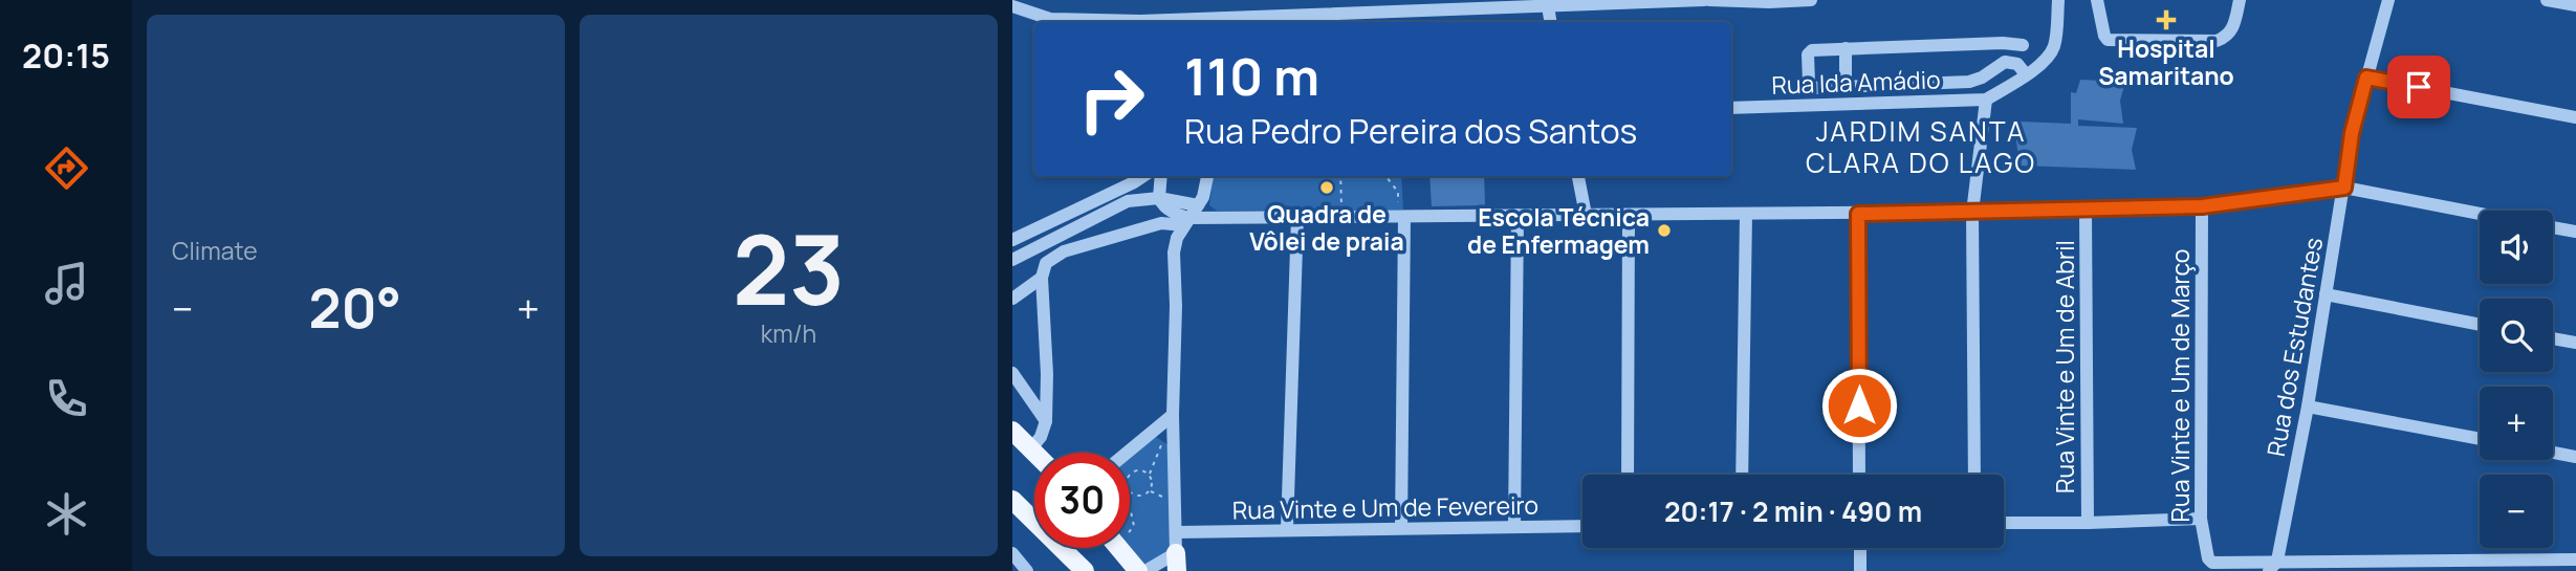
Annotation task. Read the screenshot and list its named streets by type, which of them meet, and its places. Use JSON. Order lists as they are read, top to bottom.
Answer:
{
  "streets": {
    "street": [
      "Rua Ida Amádio",
      "Rua dos Estudantes",
      "Rua Vinte e Um de Abril",
      "Rua Vinte e Um de Março",
      "Rua Vinte e Um de Fevereiro"
    ]
  },
  "crossings": [
    ["Rua dos Estudantes", "Rua Vinte e Um de Março"]
  ],
  "districts": ["JARDIM SANTA CLARA DO LAGO"],
  "places": {
    "health": ["Hospital Samaritano"],
    "other": ["Quadra de Vôlei de praia", "Escola Técnica de Enfermagem"]
  },
  "page": {
    "tabs": "20:15",
    "tile": [
      "Climate",
      ["23", "km/h"]
    ],
    "turn": ["110 m", "Rua Pedro Pereira dos Santos"],
    "map_buttons": ["+", "−"],
    "heat": ["−", "20°", "+"],
    "limit": "30",
    "trip": "20:17 · 2 min · 490 m"
  }
}
